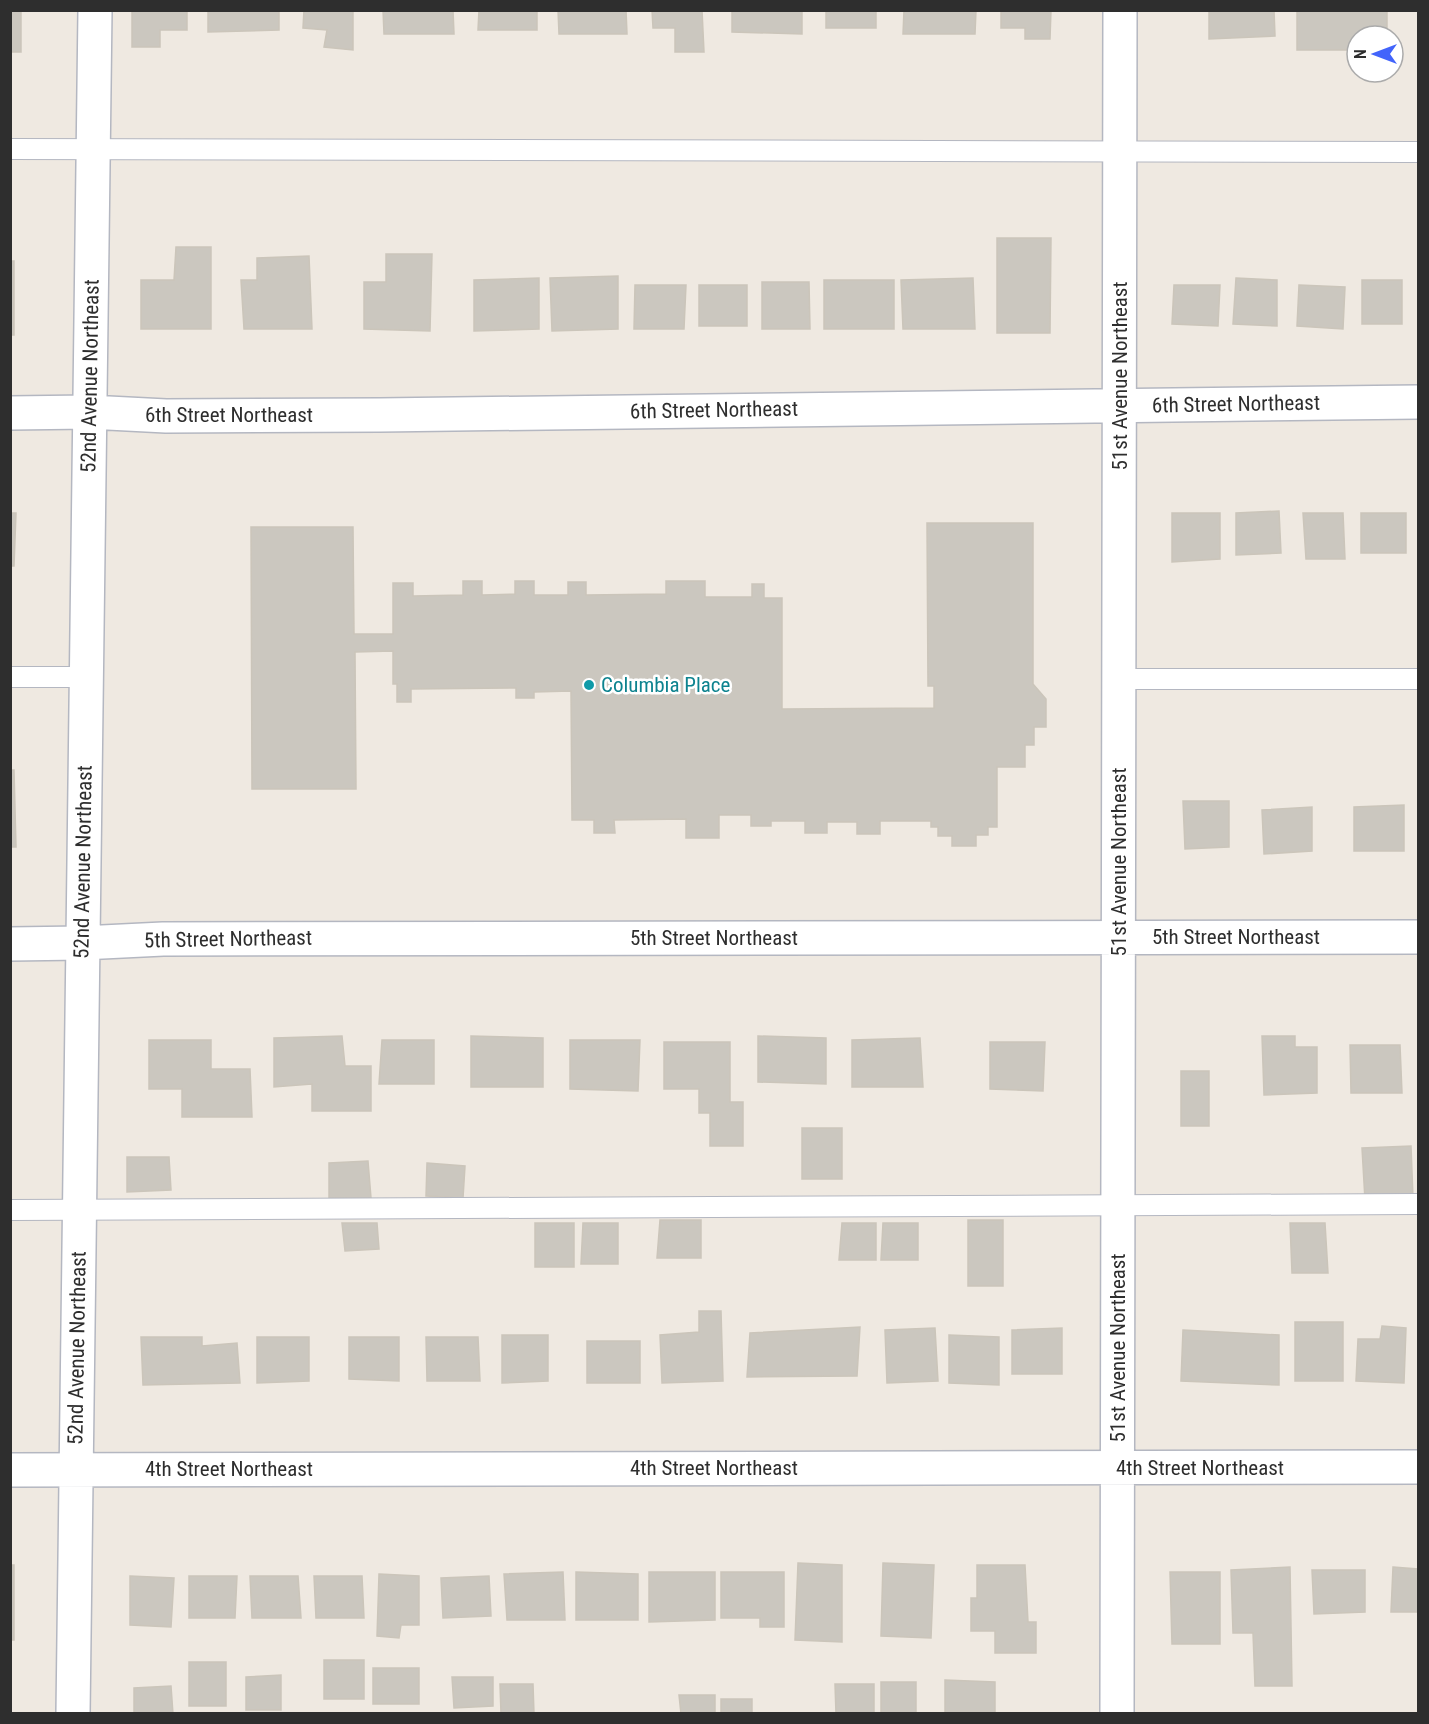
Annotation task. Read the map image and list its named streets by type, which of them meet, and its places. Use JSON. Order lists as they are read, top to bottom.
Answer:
{
  "streets": {
    "street": [
      "52nd Avenue Northeast",
      "51st Avenue Northeast",
      "6th Street Northeast",
      "5th Street Northeast",
      "4th Street Northeast"
    ]
  },
  "crossings": [
    ["52nd Avenue Northeast", "6th Street Northeast"],
    ["52nd Avenue Northeast", "5th Street Northeast"],
    ["52nd Avenue Northeast", "4th Street Northeast"],
    ["51st Avenue Northeast", "6th Street Northeast"],
    ["51st Avenue Northeast", "5th Street Northeast"],
    ["51st Avenue Northeast", "4th Street Northeast"]
  ],
  "places": ["Columbia Place"],
  "north": "left"
}
